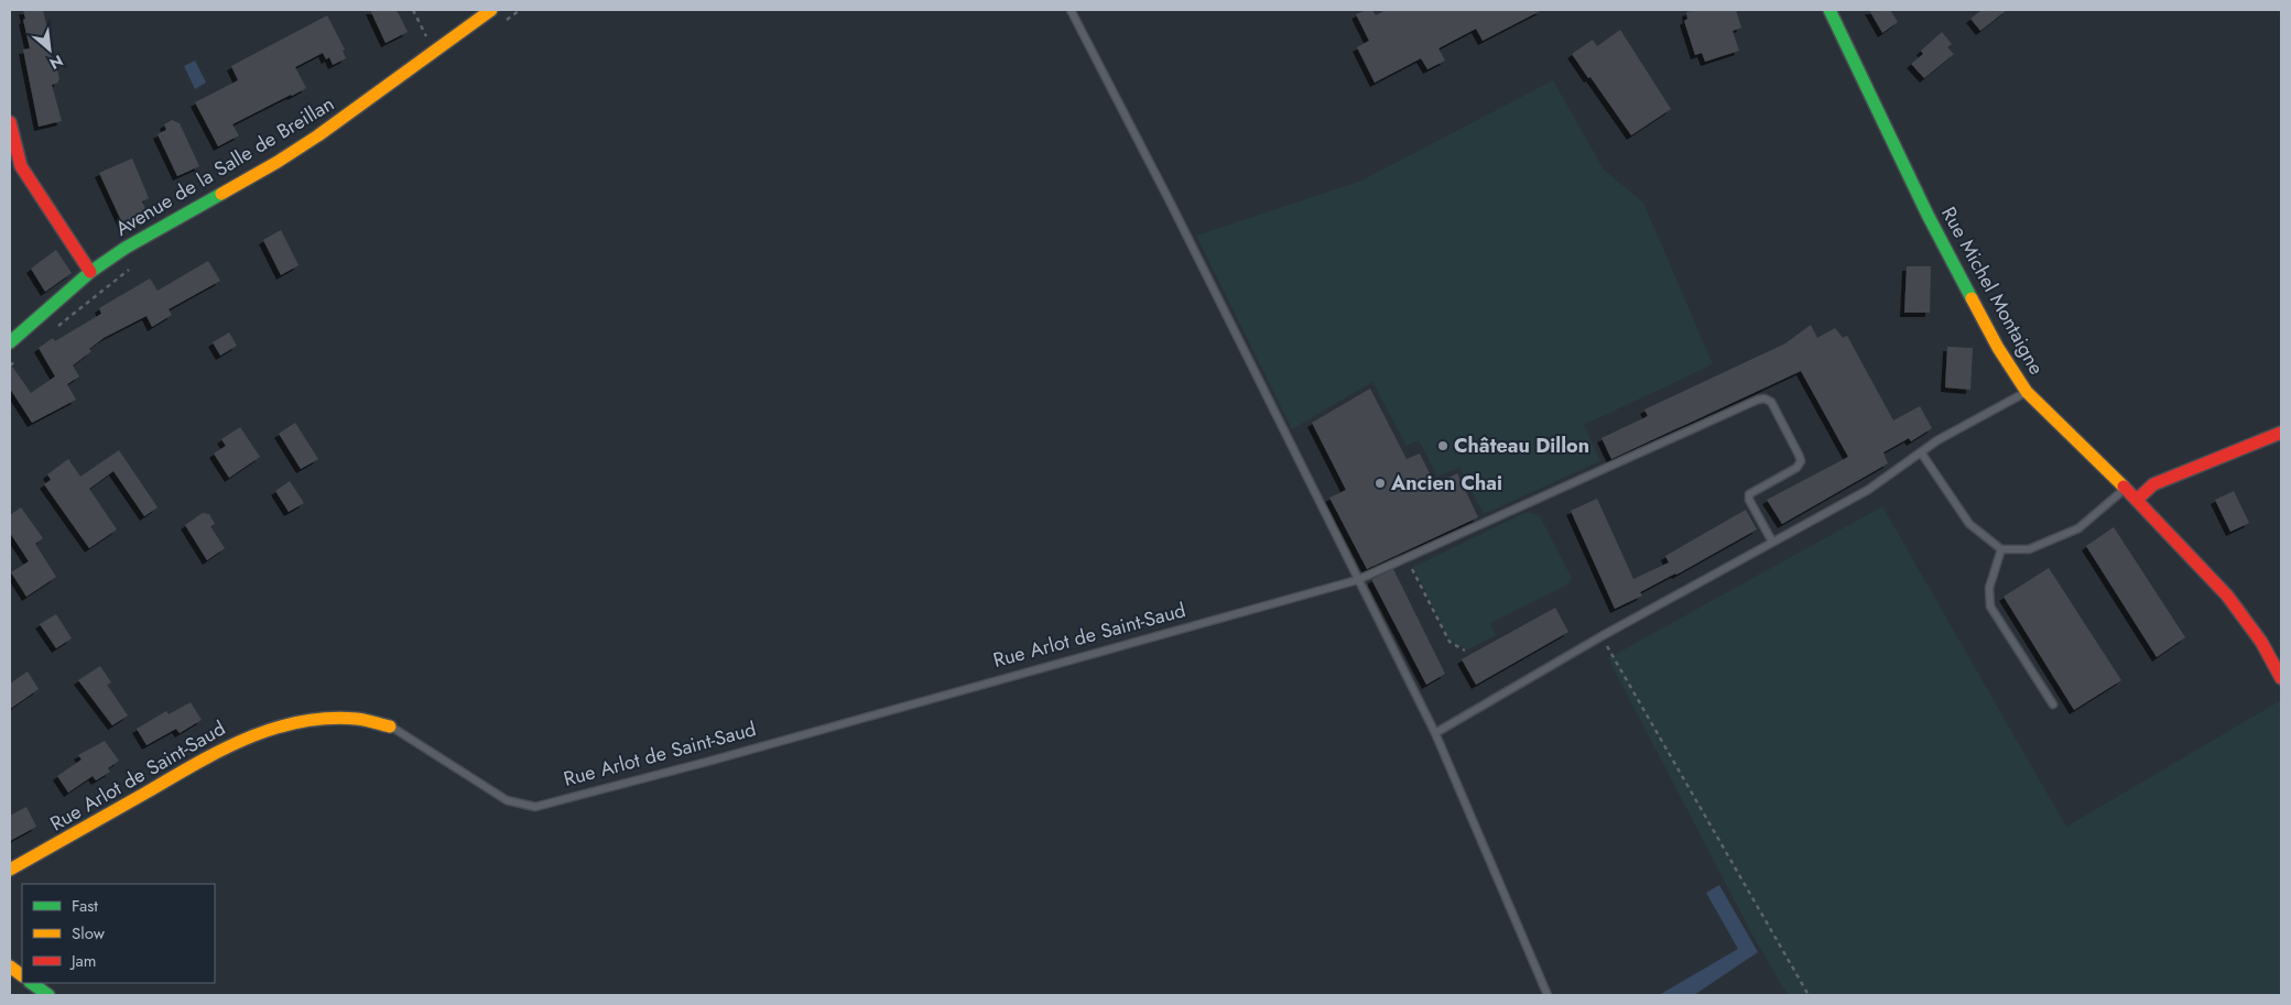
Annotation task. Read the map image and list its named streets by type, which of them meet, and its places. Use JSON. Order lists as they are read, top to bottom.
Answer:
{
  "streets": {
    "street": ["Avenue de la Salle de Breillan", "Rue Michel Montaigne", "Rue Arlot de Saint-Saud"]
  },
  "places": ["Château Dillon", "Ancien Chai"],
  "legend": ["Fast", "Slow", "Jam"],
  "north": "bottom right"
}
